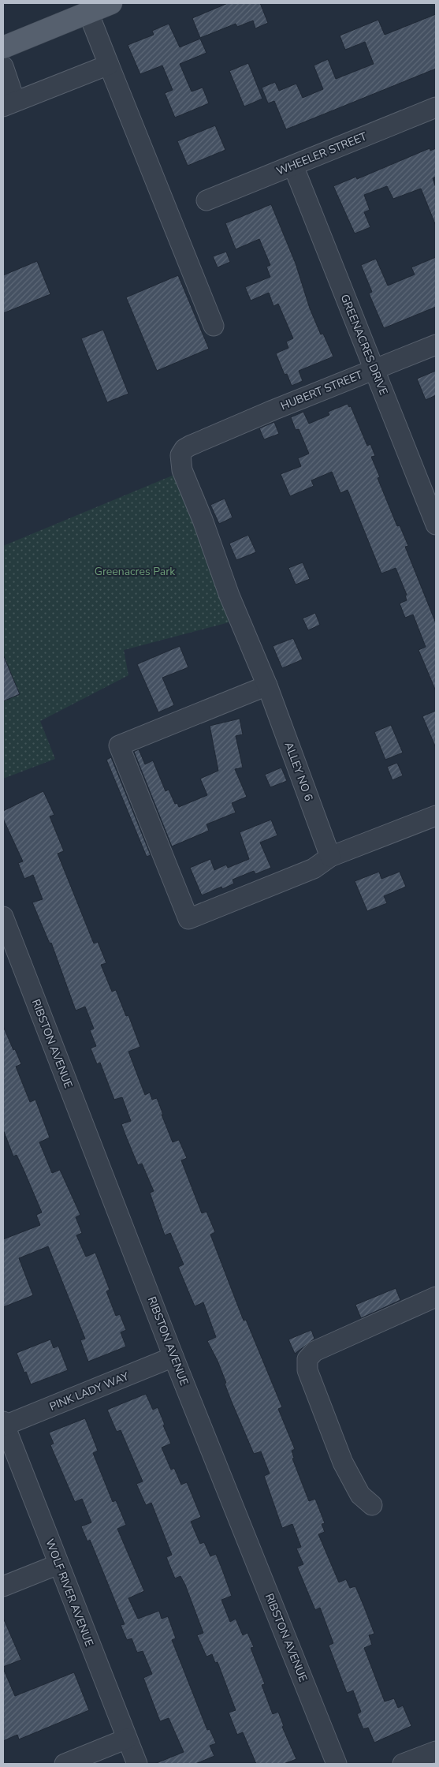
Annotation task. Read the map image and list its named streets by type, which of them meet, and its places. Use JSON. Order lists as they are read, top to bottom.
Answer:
{
  "streets": {
    "street": [
      "WHEELER STREET",
      "GREENACRES DRIVE",
      "HUBERT STREET",
      "ALLEY NO 6",
      "RIBSTON AVENUE",
      "PINK LADY WAY",
      "WOLF RIVER AVENUE"
    ]
  },
  "crossings": [
    ["WHEELER STREET", "GREENACRES DRIVE"],
    ["GREENACRES DRIVE", "HUBERT STREET"],
    ["HUBERT STREET", "ALLEY NO 6"],
    ["RIBSTON AVENUE", "PINK LADY WAY"],
    ["PINK LADY WAY", "WOLF RIVER AVENUE"]
  ],
  "parks": ["Greenacres Park"]
}
